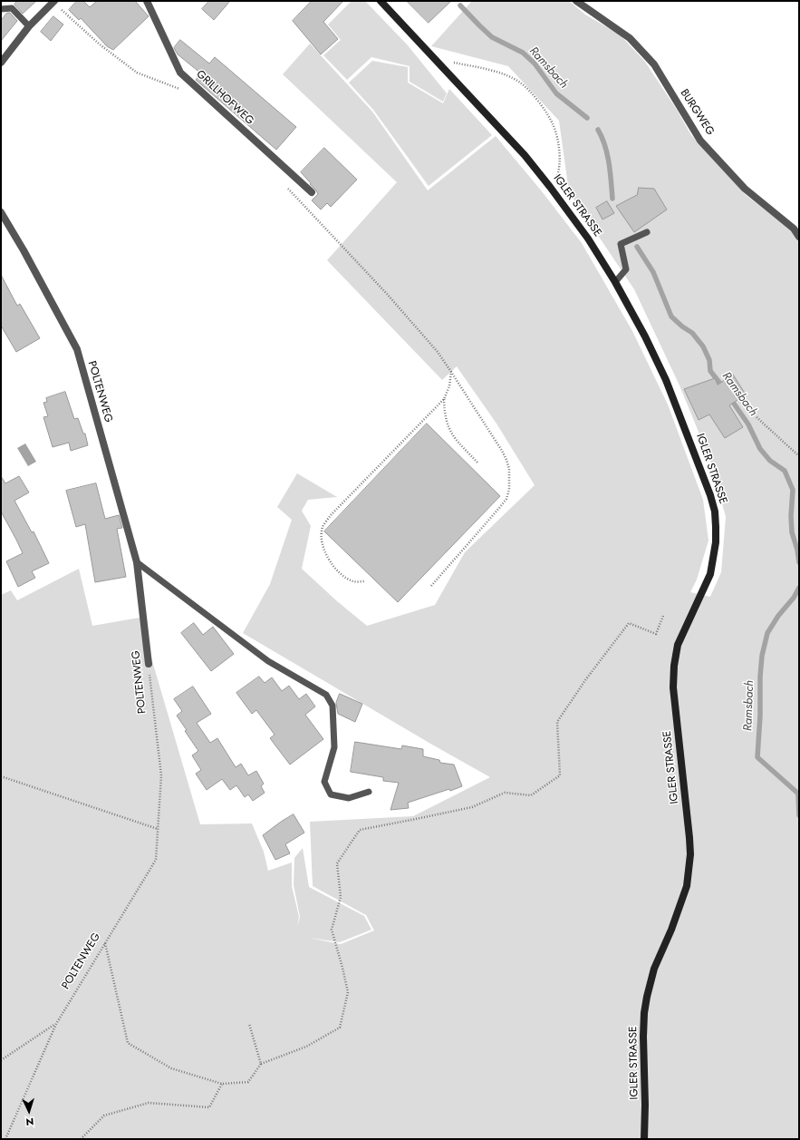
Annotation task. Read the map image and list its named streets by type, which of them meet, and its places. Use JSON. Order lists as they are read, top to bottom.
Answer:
{
  "streets": {
    "main road": ["IGLER STRASSE"],
    "street": ["GRILLHOFWEG", "BURGWEG", "POLTENWEG"]
  },
  "water": ["Ramsbach"],
  "north": "bottom"
}
